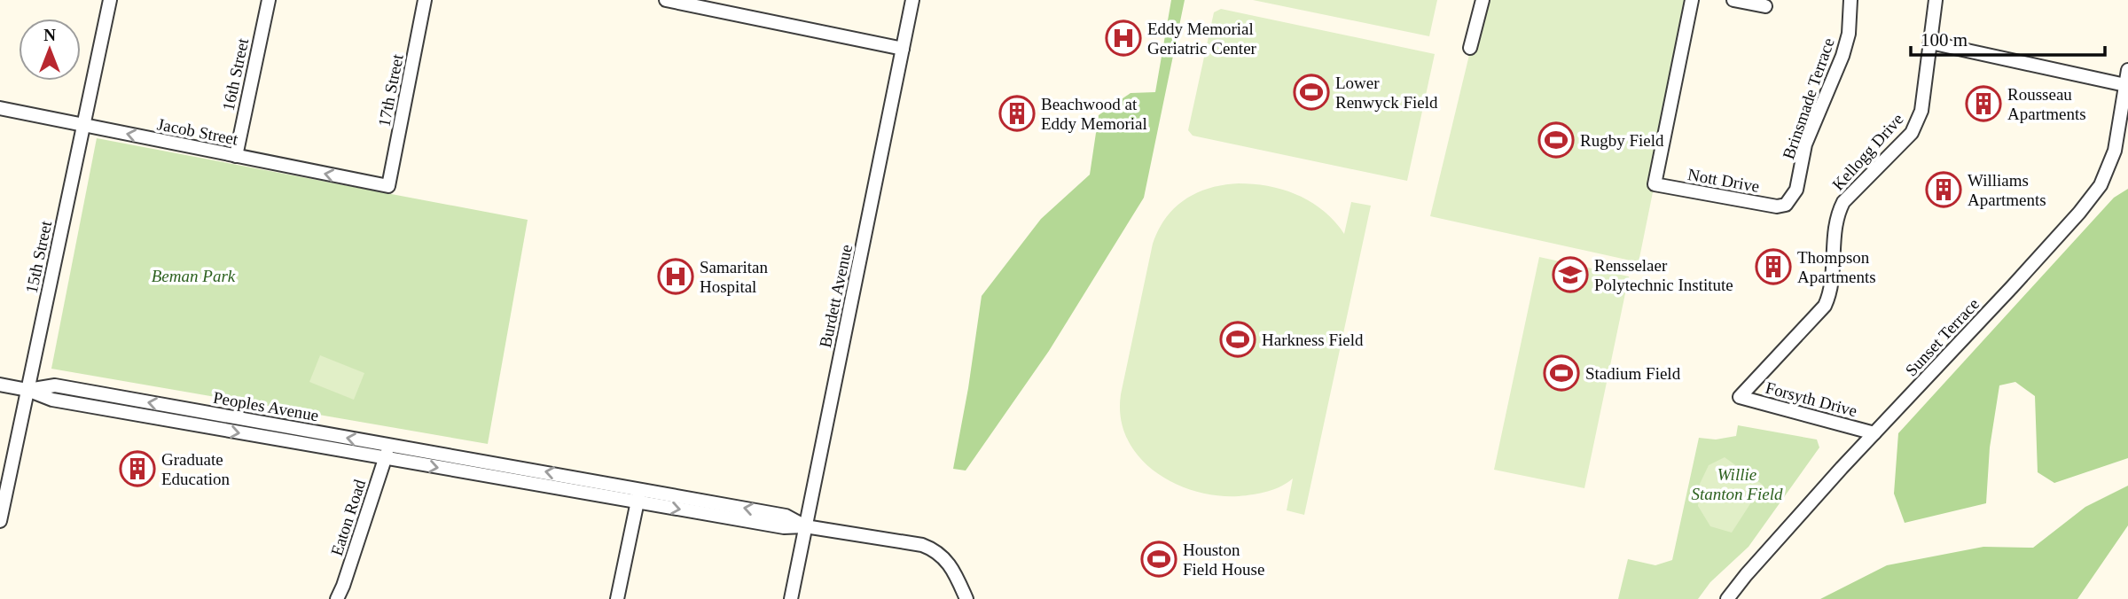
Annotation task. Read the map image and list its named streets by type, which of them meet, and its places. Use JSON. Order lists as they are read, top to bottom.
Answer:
{
  "streets": {
    "street": [
      "16th Street",
      "17th Street",
      "Brinsmade Terrace",
      "Jacob Street",
      "Kellogg Drive",
      "Nott Drive",
      "15th Street",
      "Burdett Avenue",
      "Sunset Terrace",
      "Forsyth Drive",
      "Peoples Avenue",
      "Eaton Road"
    ]
  },
  "crossings": [
    ["16th Street", "Jacob Street"],
    ["17th Street", "Jacob Street"],
    ["Brinsmade Terrace", "Nott Drive"],
    ["Jacob Street", "15th Street"],
    ["Kellogg Drive", "Forsyth Drive"],
    ["15th Street", "Peoples Avenue"],
    ["Burdett Avenue", "Peoples Avenue"],
    ["Sunset Terrace", "Forsyth Drive"],
    ["Peoples Avenue", "Eaton Road"]
  ],
  "one_way": ["Jacob Street"],
  "parks": ["Beman Park", "Willie Stanton Field"],
  "places": {
    "hospital": ["Eddy Memorial Geriatric Center", "Samaritan Hospital"],
    "sports": [
      "Lower Renwyck Field",
      "Rugby Field",
      "Harkness Field",
      "Stadium Field",
      "Houston Field House"
    ],
    "building": [
      "Rousseau Apartments",
      "Beachwood at Eddy Memorial",
      "Williams Apartments",
      "Thompson Apartments",
      "Graduate Education"
    ],
    "school or university": ["Rensselaer Polytechnic Institute"]
  },
  "scale_bar": "100 m",
  "north": "top"
}
